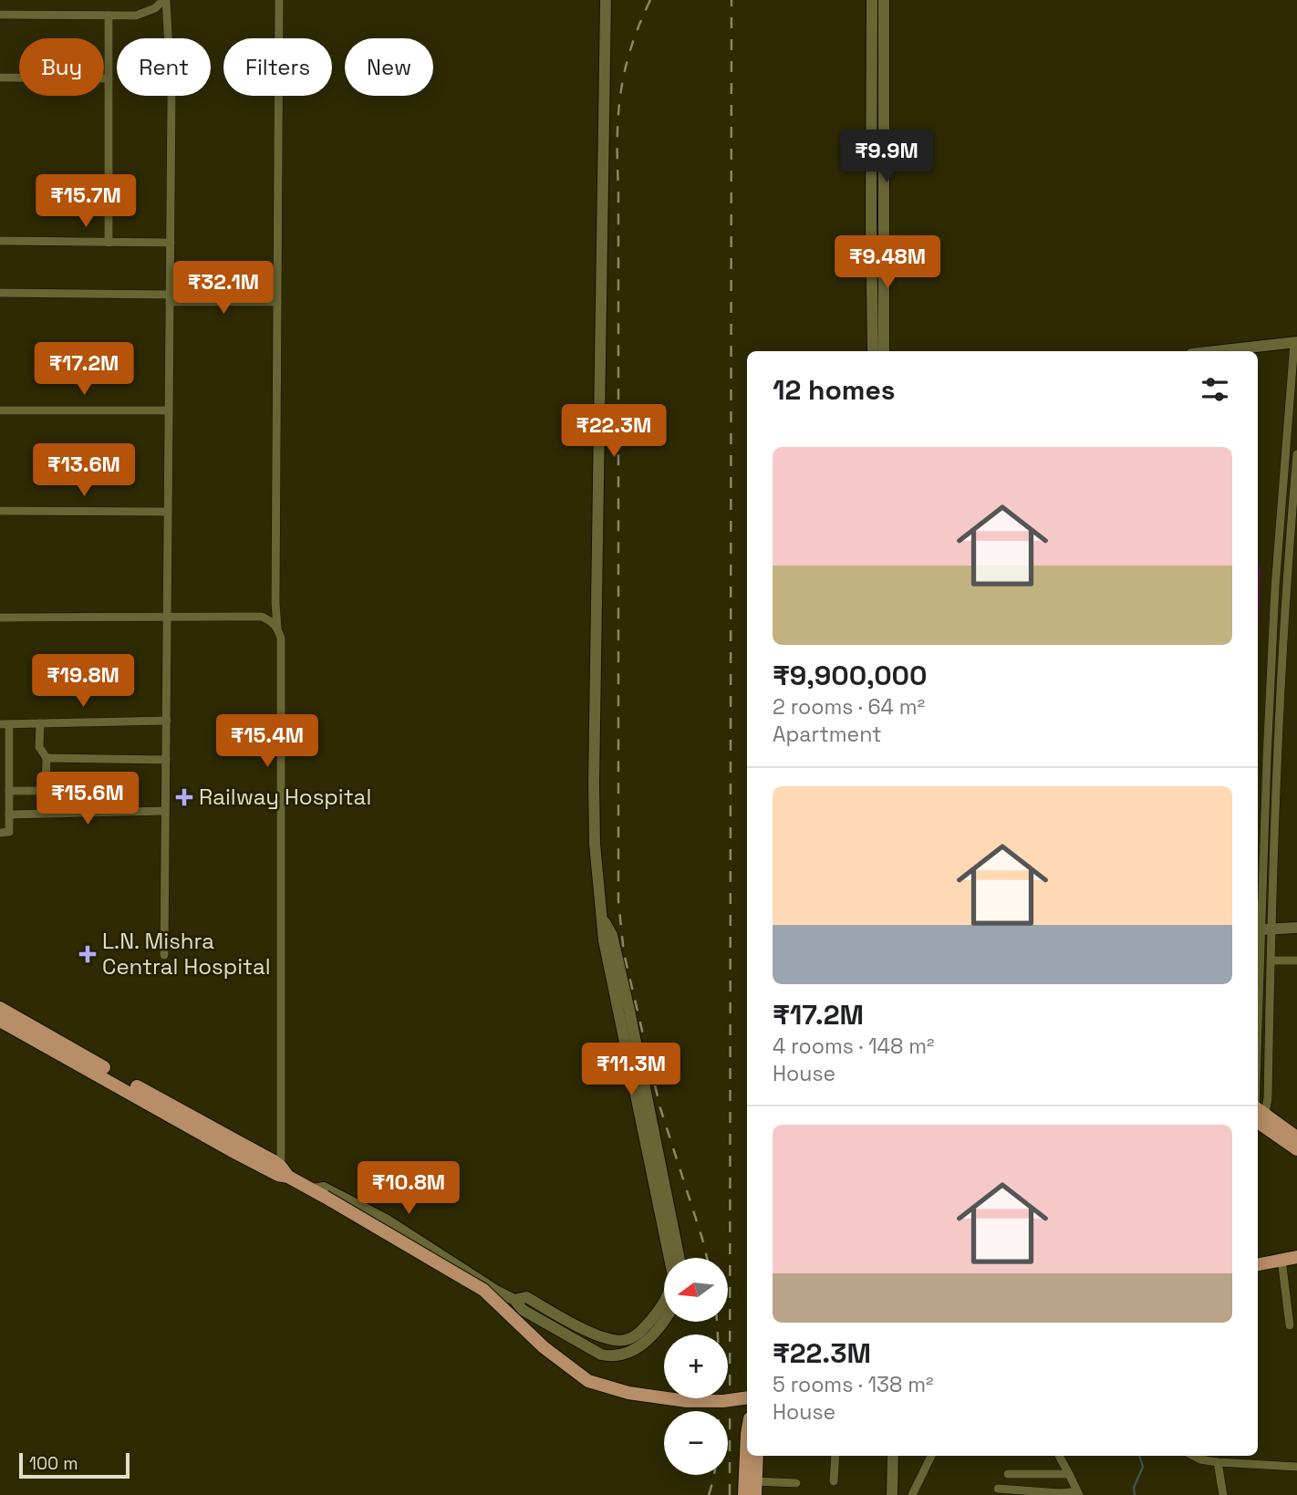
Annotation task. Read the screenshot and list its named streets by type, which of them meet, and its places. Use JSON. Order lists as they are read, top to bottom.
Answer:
{
  "places": {
    "health": ["Railway Hospital", "L.N. Mishra Central Hospital"]
  },
  "scale_bar": "100 m",
  "north": "left",
  "page": {
    "chip": [
      "Buy",
      "Rent",
      "Filters",
      "New"
    ],
    "price": [
      "₹9.9M",
      "₹15.7M",
      "₹9.48M",
      "₹32.1M",
      "₹17.2M",
      "₹22.3M",
      "₹13.6M",
      "₹19.8M",
      "₹15.4M",
      "₹15.6M",
      "₹11.3M",
      "₹10.8M"
    ],
    "heading": "12 homes",
    "list": [
      {
        "name": "₹9,900,000",
        "note": "2 rooms · 64 m² · Apartment"
      },
      {
        "name": "₹17.2M",
        "note": "4 rooms · 148 m² · House"
      },
      {
        "name": "₹22.3M",
        "note": "5 rooms · 138 m² · House"
      }
    ],
    "map_buttons": ["+", "−"],
    "scale": "100 m"
  }
}
